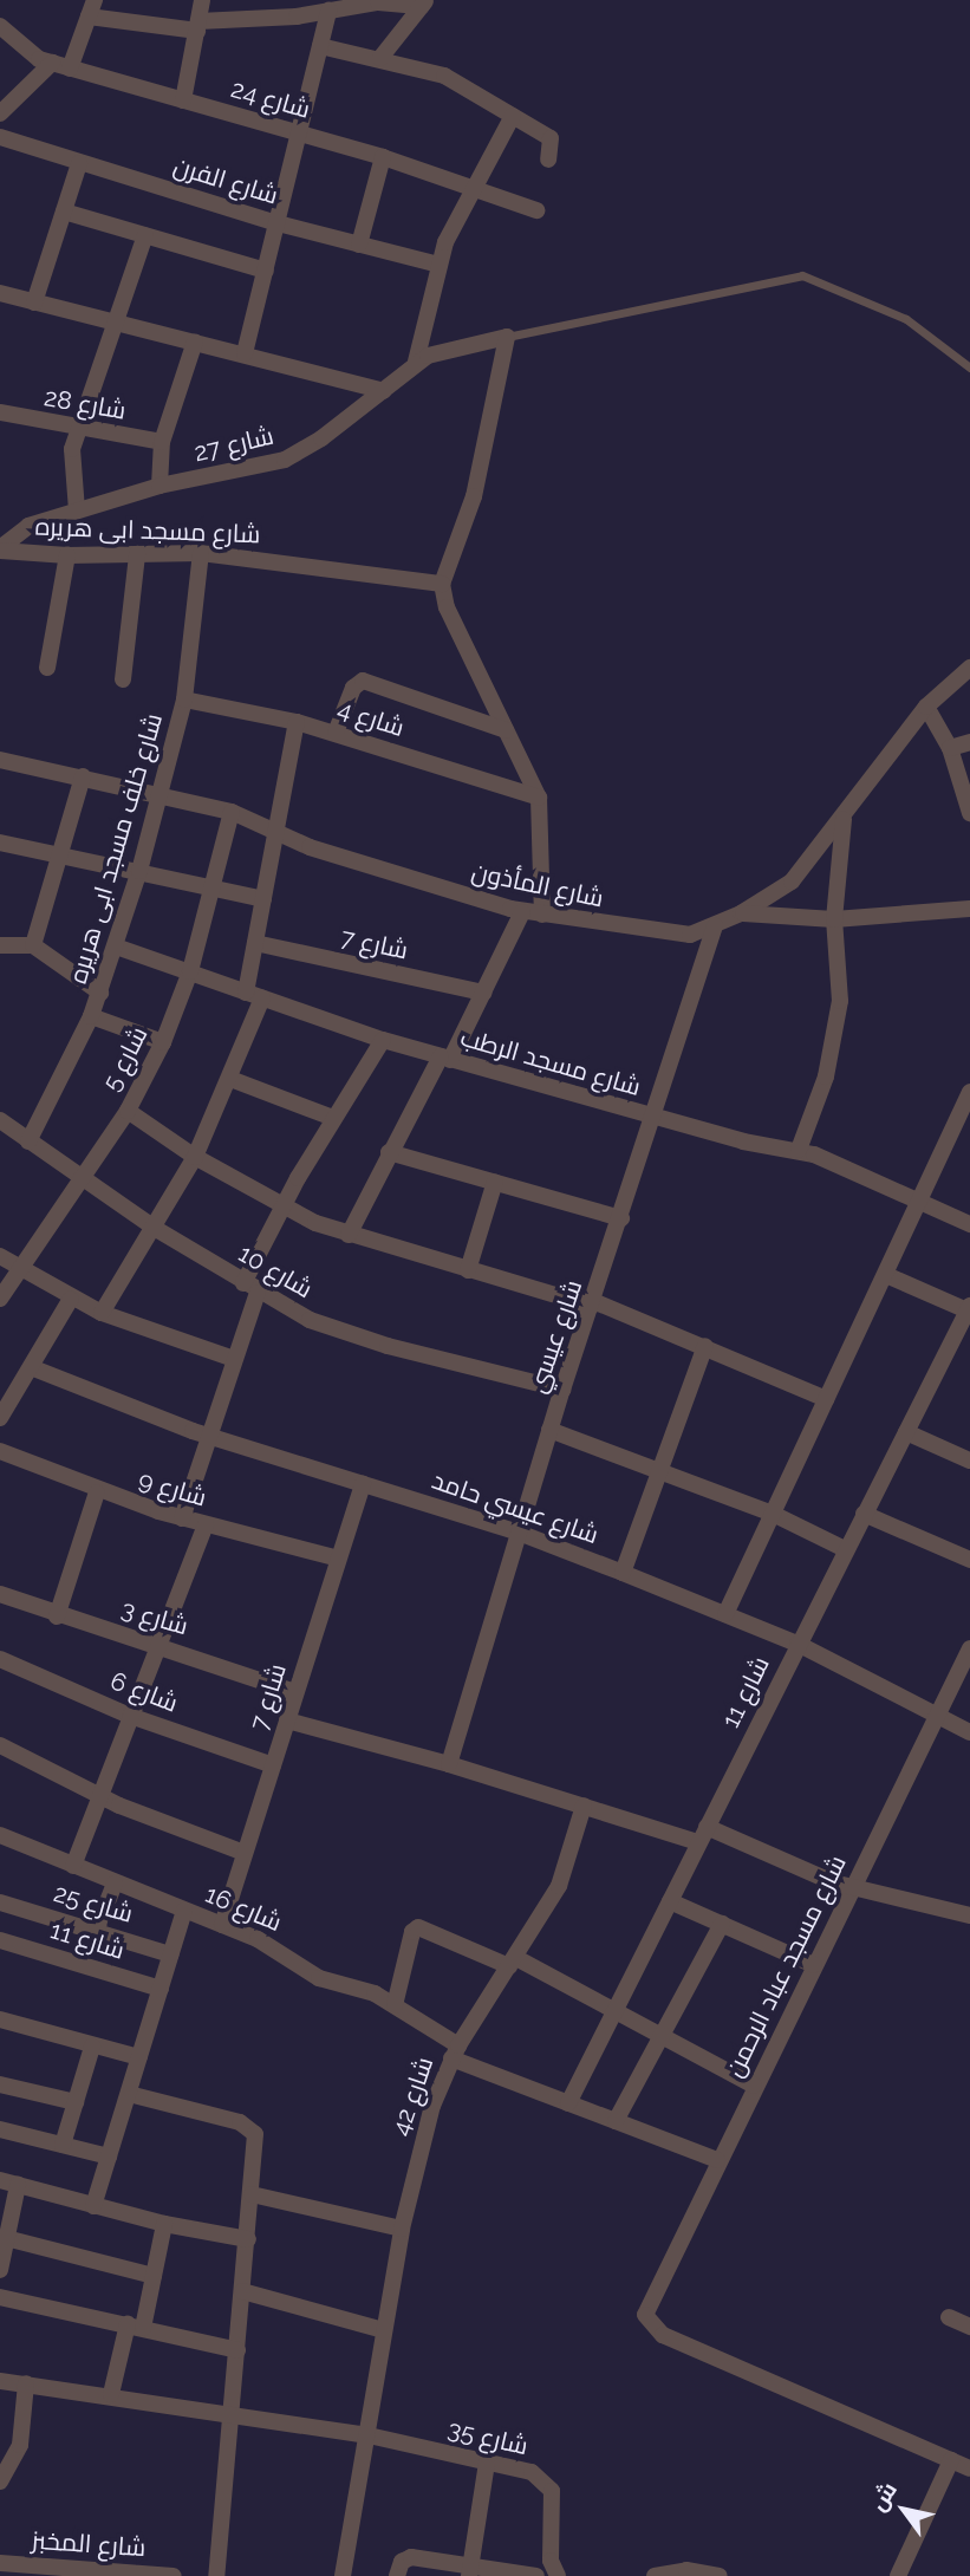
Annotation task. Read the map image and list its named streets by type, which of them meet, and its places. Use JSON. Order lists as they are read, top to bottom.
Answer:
{
  "streets": {
    "street": [
      "شارع 24",
      "شارع الفرن",
      "شارع 28",
      "شارع 27",
      "شارع مسجد ابى هريره",
      "شارع 4",
      "شارع خلف مسجد ابى هريره",
      "شارع المأذون",
      "شارع 7",
      "شارع 5",
      "شارع مسجد الرطب",
      "شارع 10",
      "شارع عيسي",
      "شارع 9",
      "شارع عيسي حامد",
      "شارع 3",
      "شارع 6",
      "شارع 11",
      "شارع 25",
      "شارع 16",
      "شارع مسجد عباد الرحمن",
      "شارع 42",
      "شارع 35",
      "شارع المخبز"
    ]
  },
  "crossings": [
    ["شارع 27", "شارع مسجد ابى هريره"],
    ["شارع مسجد ابى هريره", "شارع خلف مسجد ابى هريره"],
    ["شارع 4", "شارع خلف مسجد ابى هريره"],
    ["شارع خلف مسجد ابى هريره", "شارع المأذون"],
    ["شارع خلف مسجد ابى هريره", "شارع مسجد الرطب"],
    ["شارع خلف مسجد ابى هريره", "شارع 10"],
    ["شارع المأذون", "شارع 5"],
    ["شارع المأذون", "شارع عيسي"],
    ["شارع 7", "شارع 9"],
    ["شارع 7", "شارع عيسي حامد"],
    ["شارع 7", "شارع 3"],
    ["شارع 7", "شارع 6"],
    ["شارع 7", "شارع 16"],
    ["شارع 5", "شارع مسجد الرطب"],
    ["شارع 5", "شارع 10"],
    ["شارع مسجد الرطب", "شارع عيسي"],
    ["شارع 10", "شارع عيسي"],
    ["شارع عيسي", "شارع عيسي حامد"],
    ["شارع عيسي حامد", "شارع 11"],
    ["شارع عيسي حامد", "شارع مسجد عباد الرحمن"],
    ["شارع 11", "شارع 16"],
    ["شارع 16", "شارع مسجد عباد الرحمن"],
    ["شارع 16", "شارع 42"],
    ["شارع 42", "شارع 35"]
  ],
  "north": "top left"
}
